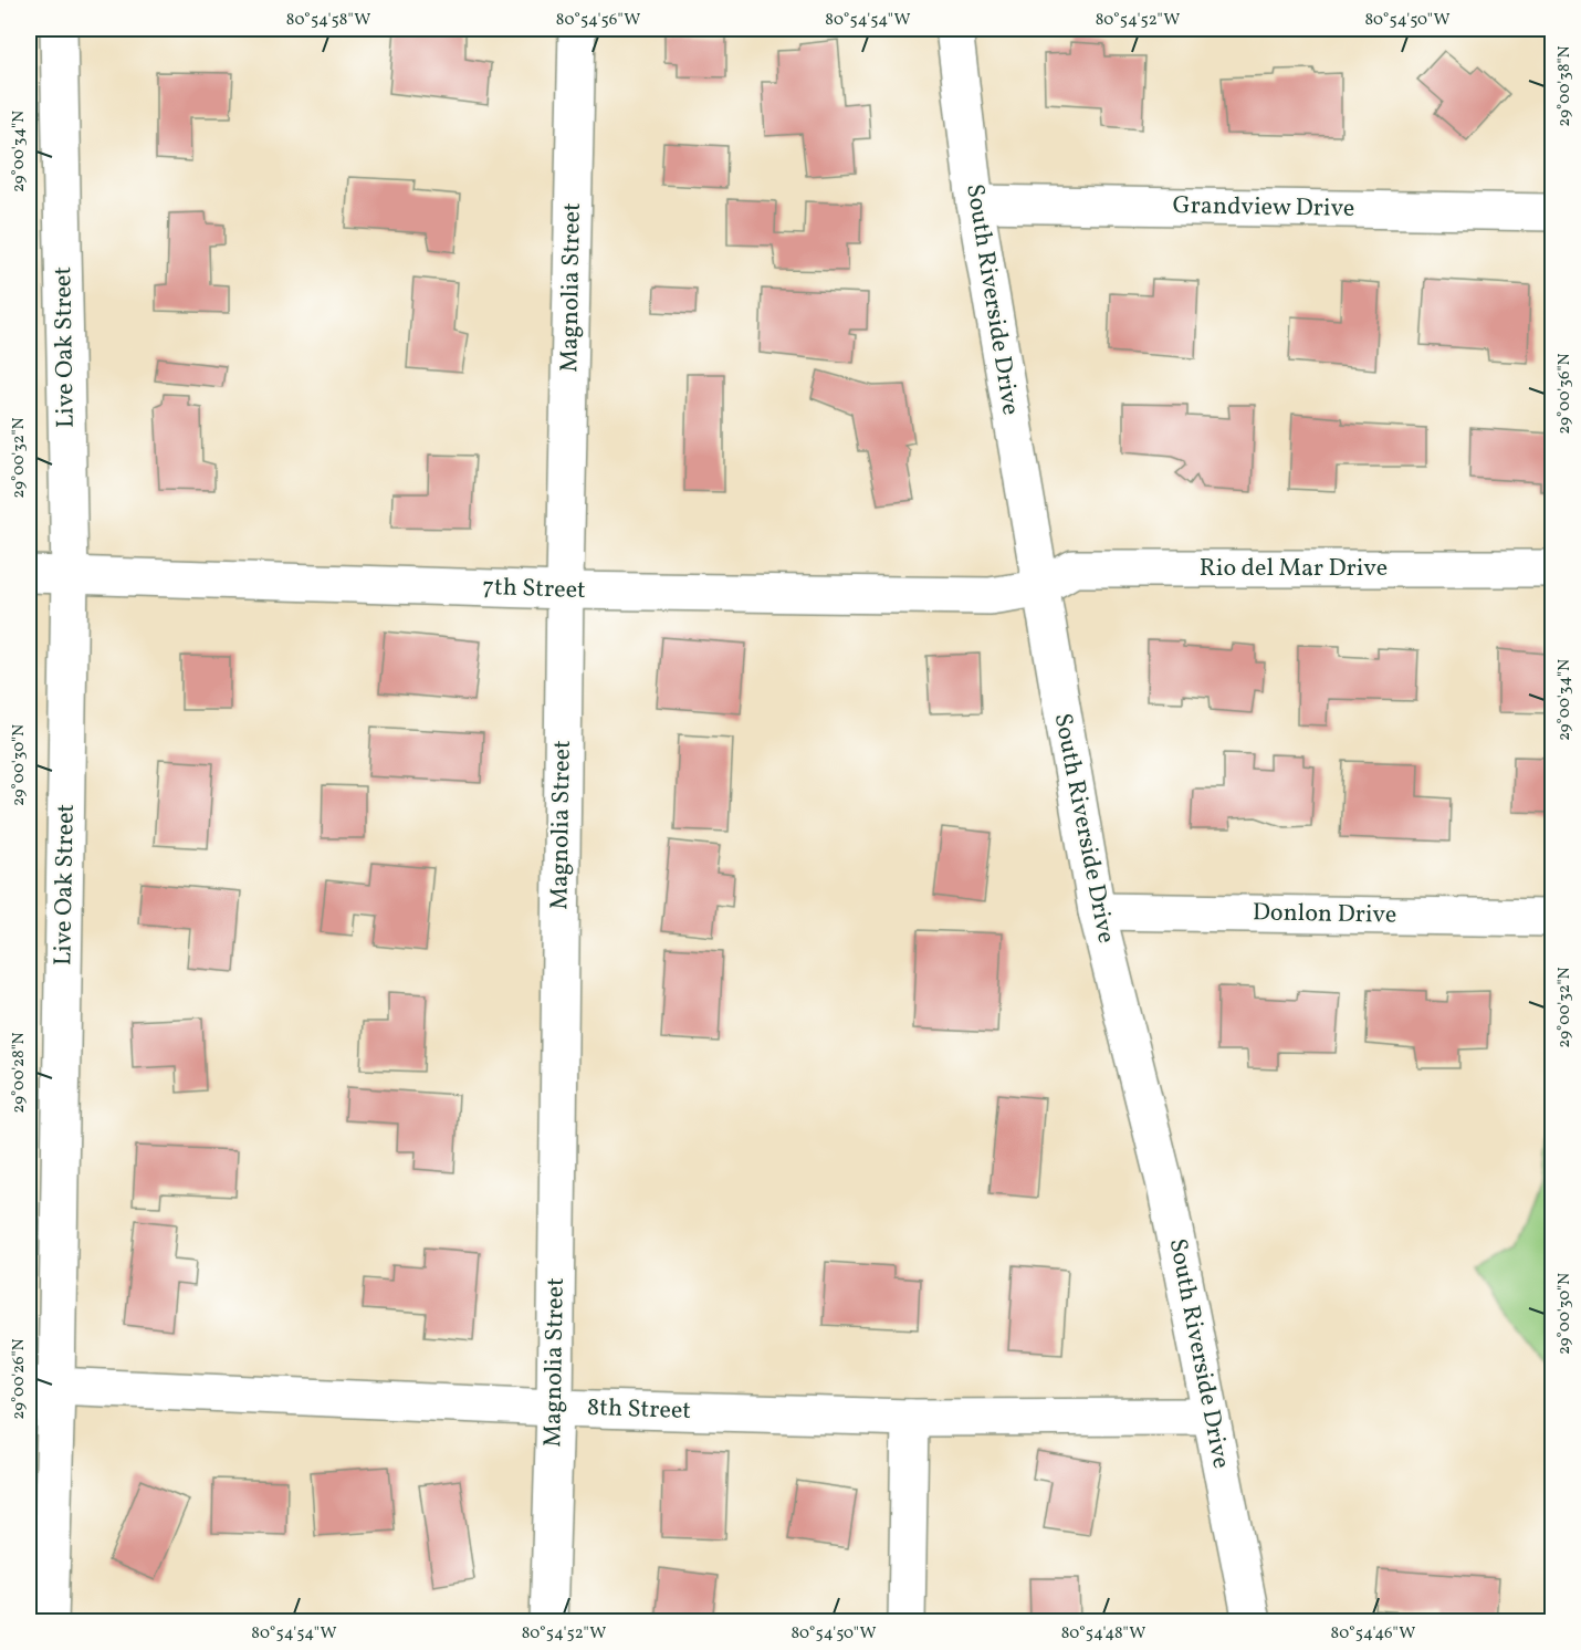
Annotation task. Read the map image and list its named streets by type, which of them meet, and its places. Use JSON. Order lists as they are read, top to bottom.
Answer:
{
  "streets": {
    "street": [
      "Grandview Drive",
      "Magnolia Street",
      "South Riverside Drive",
      "Live Oak Street",
      "Rio del Mar Drive",
      "7th Street",
      "Donlon Drive",
      "8th Street"
    ]
  },
  "crossings": [
    ["Grandview Drive", "South Riverside Drive"],
    ["Magnolia Street", "7th Street"],
    ["Magnolia Street", "8th Street"],
    ["South Riverside Drive", "Rio del Mar Drive"],
    ["South Riverside Drive", "7th Street"],
    ["South Riverside Drive", "Donlon Drive"],
    ["South Riverside Drive", "8th Street"],
    ["Live Oak Street", "7th Street"],
    ["Live Oak Street", "8th Street"],
    ["Rio del Mar Drive", "7th Street"]
  ],
  "coordinates": [
    "80°54'58\"W",
    "80°54'56\"W",
    "80°54'54\"W",
    "80°54'52\"W",
    "80°54'50\"W",
    "29°00'38\"N",
    "29°00'34\"N",
    "29°00'36\"N",
    "29°00'32\"N",
    "29°00'30\"N",
    "29°00'28\"N",
    "29°00'26\"N",
    "80°54'48\"W",
    "80°54'46\"W"
  ]
}
